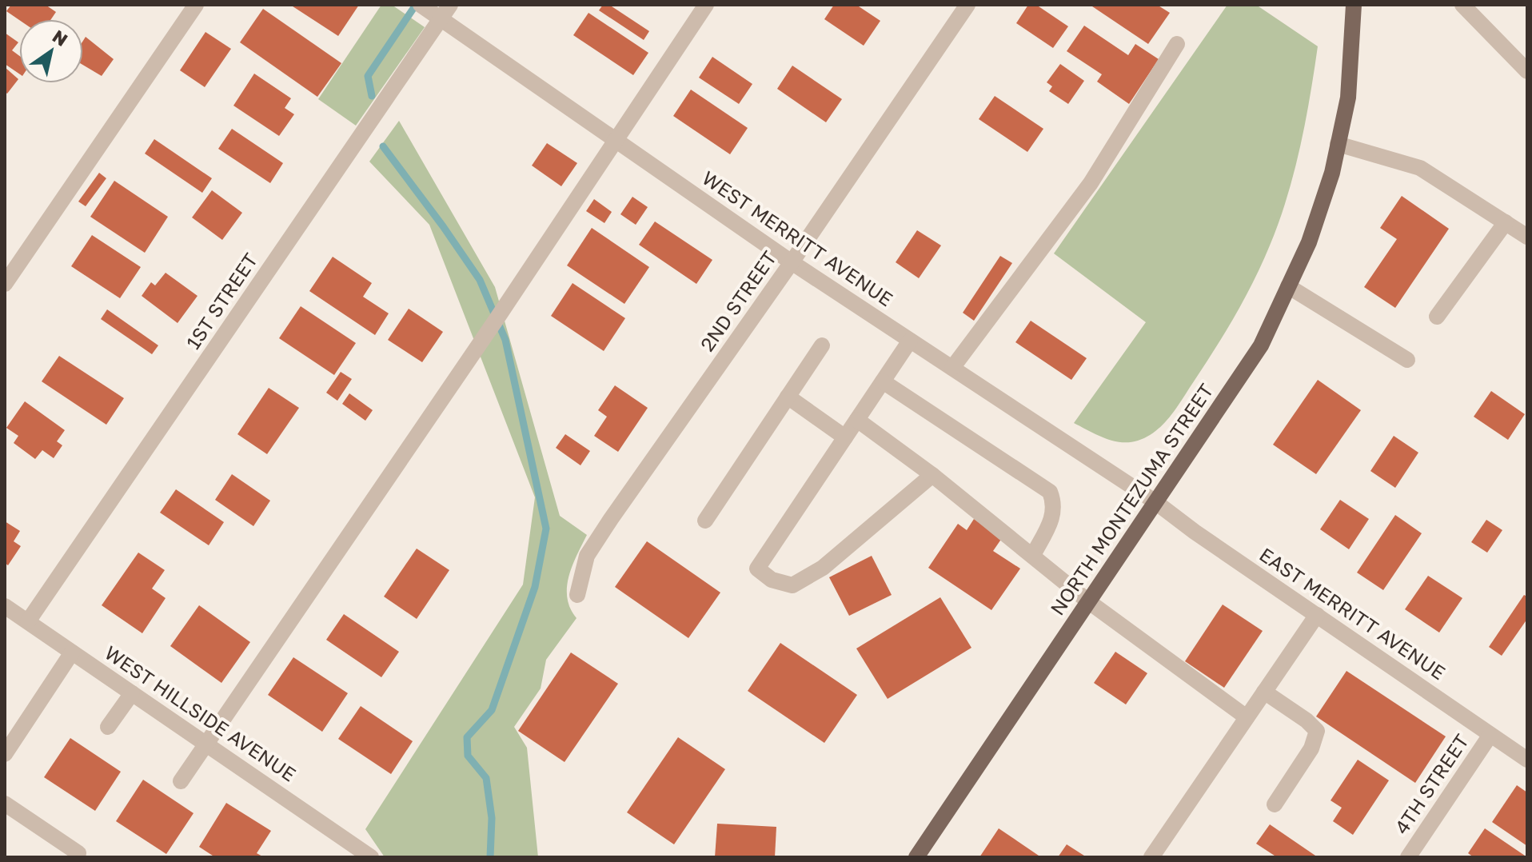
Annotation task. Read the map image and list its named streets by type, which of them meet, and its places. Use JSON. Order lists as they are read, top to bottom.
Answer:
{
  "streets": {
    "main road": ["NORTH MONTEZUMA STREET"],
    "street": [
      "WEST MERRITT AVENUE",
      "1ST STREET",
      "2ND STREET",
      "EAST MERRITT AVENUE",
      "WEST HILLSIDE AVENUE",
      "4TH STREET"
    ]
  },
  "crossings": [
    ["WEST MERRITT AVENUE", "1ST STREET"],
    ["WEST MERRITT AVENUE", "2ND STREET"],
    ["WEST MERRITT AVENUE", "NORTH MONTEZUMA STREET"],
    ["WEST MERRITT AVENUE", "EAST MERRITT AVENUE"],
    ["1ST STREET", "WEST HILLSIDE AVENUE"],
    ["NORTH MONTEZUMA STREET", "EAST MERRITT AVENUE"],
    ["EAST MERRITT AVENUE", "4TH STREET"]
  ],
  "north": "top right"
}
